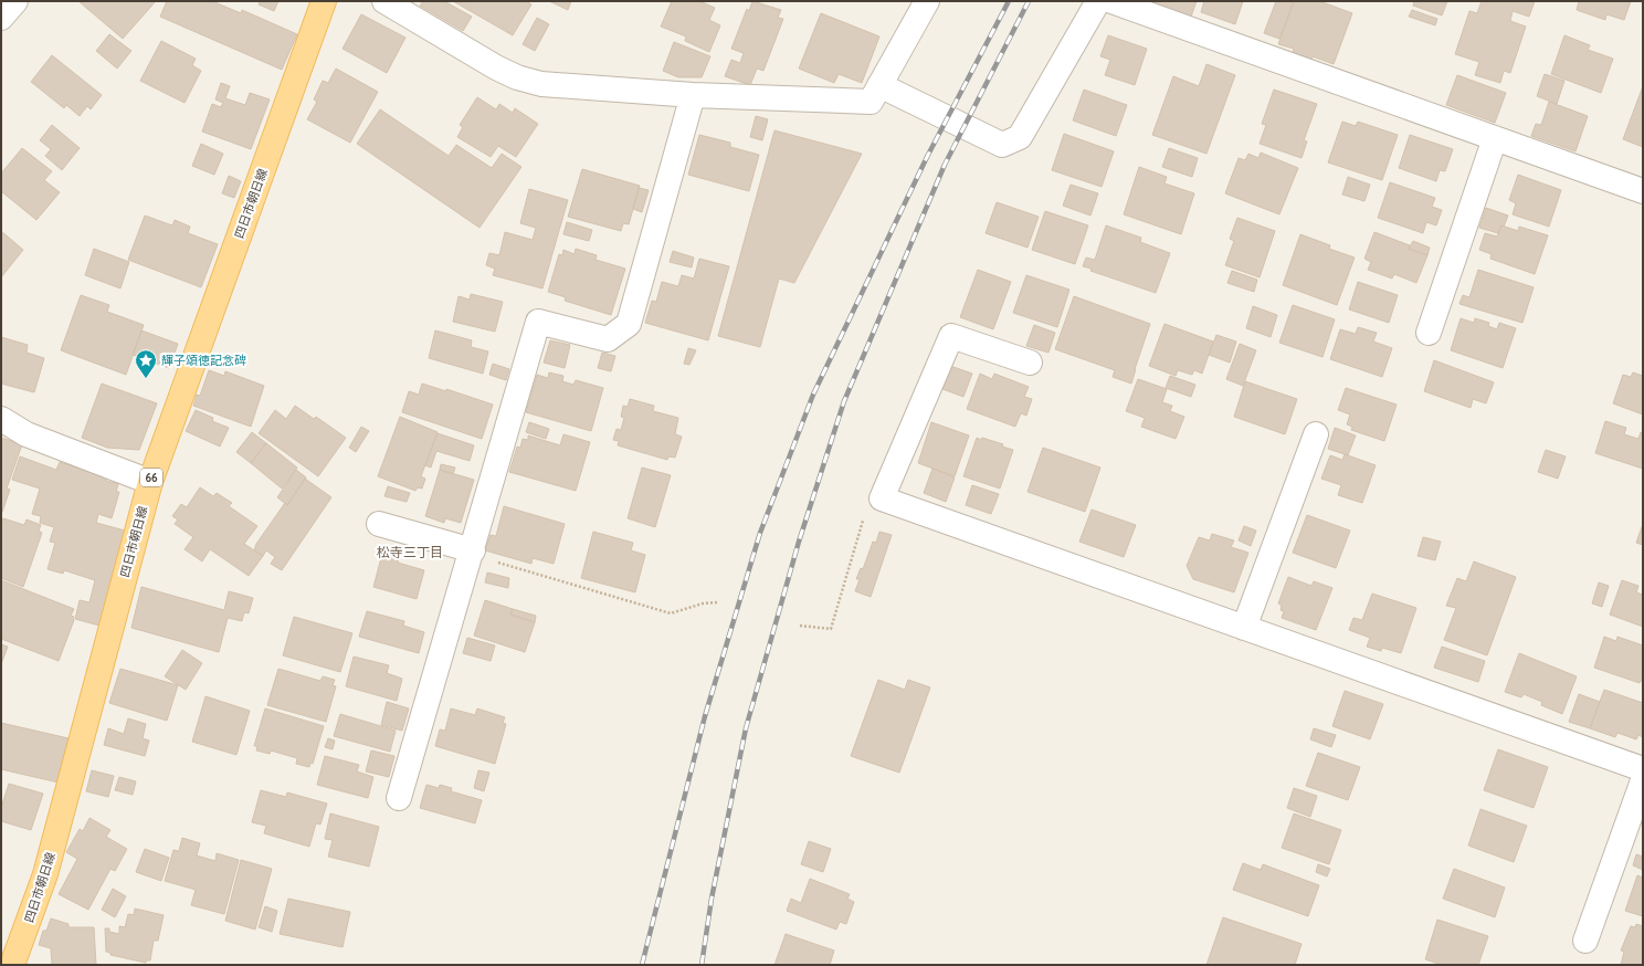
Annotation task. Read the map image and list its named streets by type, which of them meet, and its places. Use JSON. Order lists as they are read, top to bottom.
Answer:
{
  "streets": {
    "main road": ["四日市朝日線", "66"]
  },
  "districts": ["松寺三丁目"],
  "places": {
    "place": ["輝子頌徳記念碑"]
  }
}
